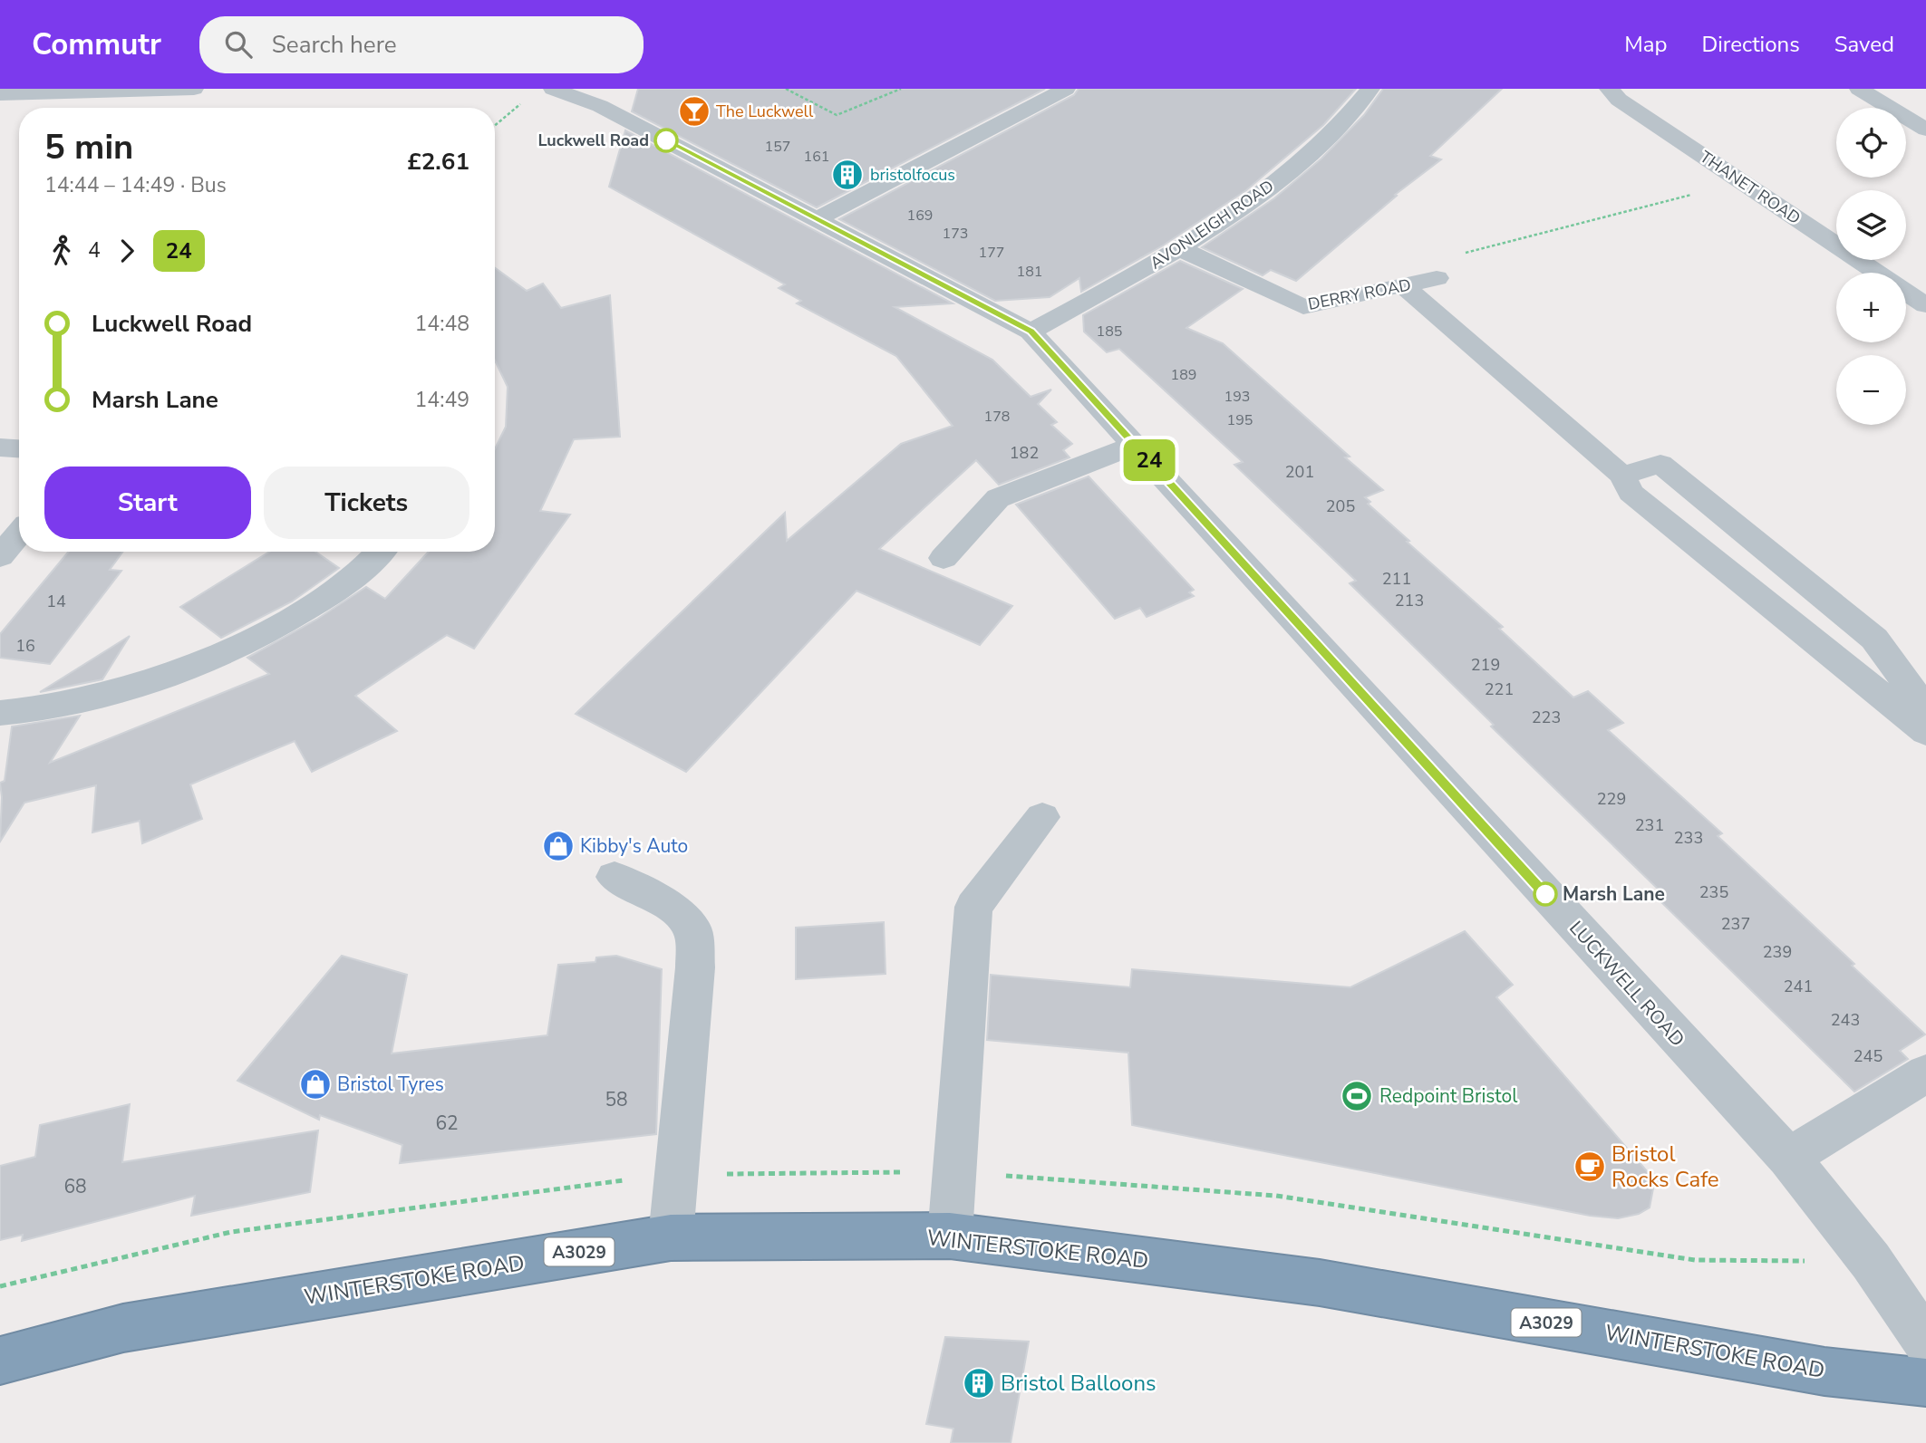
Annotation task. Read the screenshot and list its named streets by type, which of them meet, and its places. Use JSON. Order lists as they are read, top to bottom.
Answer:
{
  "streets": {
    "highway": ["WINTERSTOKE ROAD", "A3029"],
    "street": [
      "THANET ROAD",
      "AVONLEIGH ROAD",
      "DERRY ROAD",
      "LUCKWELL ROAD"
    ]
  },
  "crossings": [
    ["AVONLEIGH ROAD", "DERRY ROAD"],
    ["AVONLEIGH ROAD", "LUCKWELL ROAD"]
  ],
  "places": {
    "bar": ["The Luckwell"],
    "other": ["Luckwell Road", "Marsh Lane"],
    "building": ["bristolfocus", "Bristol Balloons"],
    "shop": ["Kibby's Auto", "Bristol Tyres"],
    "sports": ["Redpoint Bristol"],
    "cafe": ["Bristol Rocks Cafe"]
  },
  "lines": ["bus line 24"],
  "house_numbers": [
    "157",
    "161",
    "169",
    "173",
    "177",
    "181",
    "185",
    "189",
    "193",
    "178",
    "195",
    "182",
    "201",
    "205",
    "211",
    "213",
    "14",
    "16",
    "219",
    "221",
    "223",
    "229",
    "231",
    "233",
    "235",
    "237",
    "239",
    "241",
    "243",
    "245",
    "58",
    "62",
    "68"
  ],
  "page": {
    "header": "Commutr",
    "search": "Search here",
    "nav": ["Map", "Directions", "Saved"],
    "on_map": "24",
    "map_buttons": ["+", "−"],
    "heading": ["5 min", "14:44 – 14:49 · Bus", "£2.61"],
    "legs": ["4", "24"],
    "list": [
      {
        "name": "Luckwell Road",
        "value": "14:48"
      },
      {
        "name": "Marsh Lane",
        "value": "14:49"
      }
    ],
    "buttons": ["Start", "Tickets"]
  }
}
